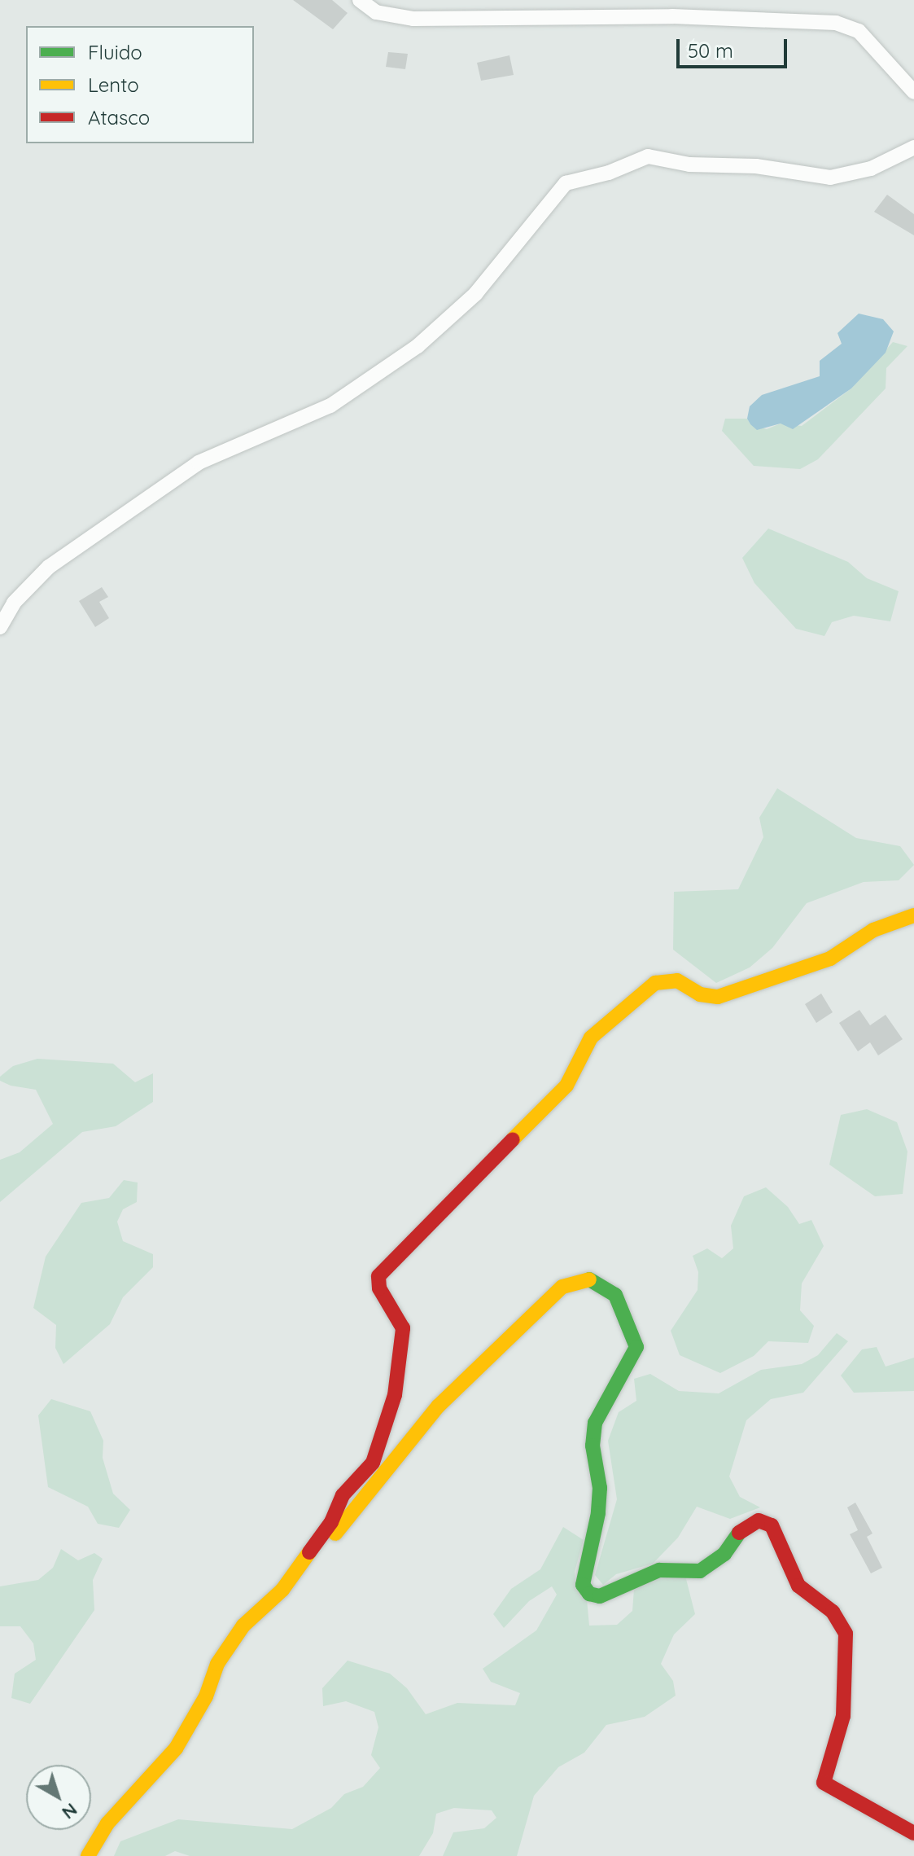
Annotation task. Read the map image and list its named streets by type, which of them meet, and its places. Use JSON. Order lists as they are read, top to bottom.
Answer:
{
  "legend": ["Fluido", "Lento", "Atasco"],
  "scale_bar": "50 m",
  "north": "bottom right"
}
